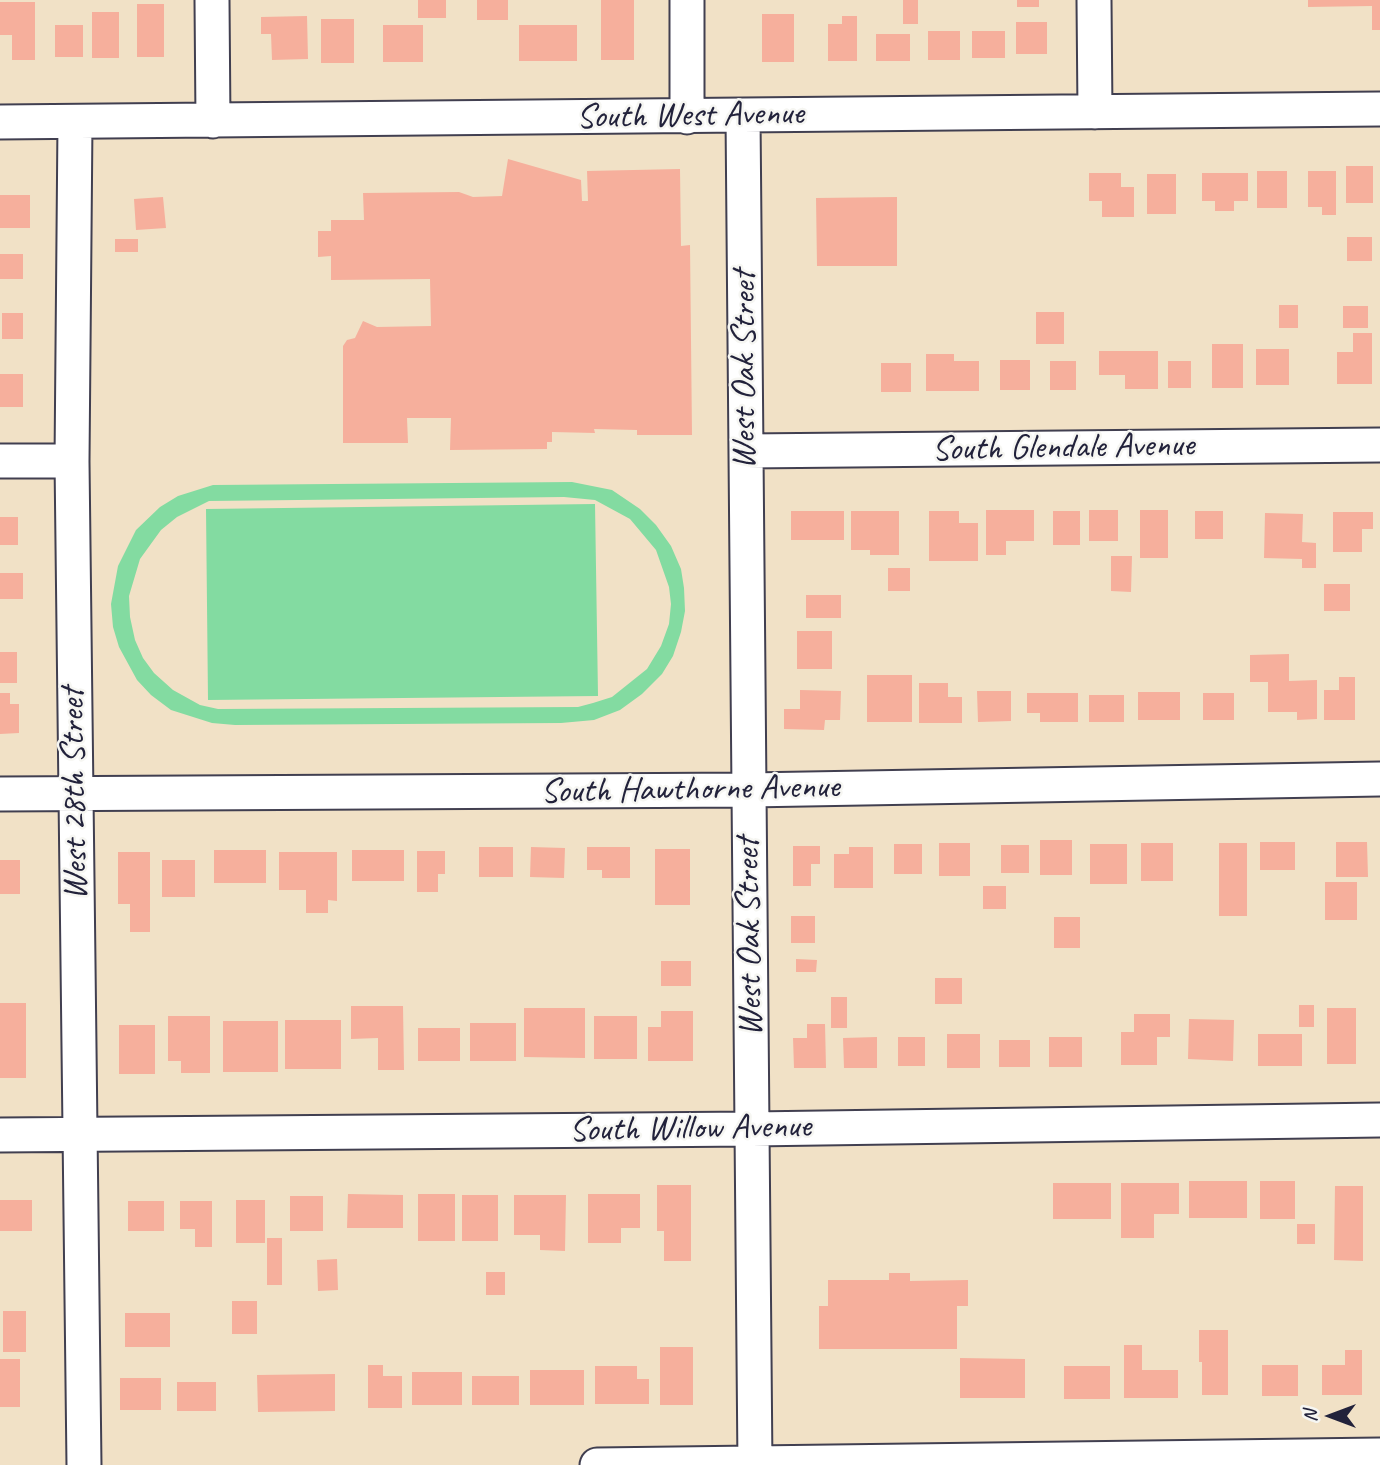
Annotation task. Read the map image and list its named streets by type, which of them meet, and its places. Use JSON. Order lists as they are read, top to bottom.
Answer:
{
  "streets": {
    "street": [
      "South West Avenue",
      "West Oak Street",
      "South Glendale Avenue",
      "South Hawthorne Avenue",
      "West 28th Street",
      "South Willow Avenue"
    ]
  },
  "crossings": [
    ["South West Avenue", "West Oak Street"],
    ["South West Avenue", "West 28th Street"],
    ["West Oak Street", "South Glendale Avenue"],
    ["West Oak Street", "South Hawthorne Avenue"],
    ["West Oak Street", "South Willow Avenue"],
    ["South Hawthorne Avenue", "West 28th Street"],
    ["West 28th Street", "South Willow Avenue"]
  ],
  "north": "left"
}
